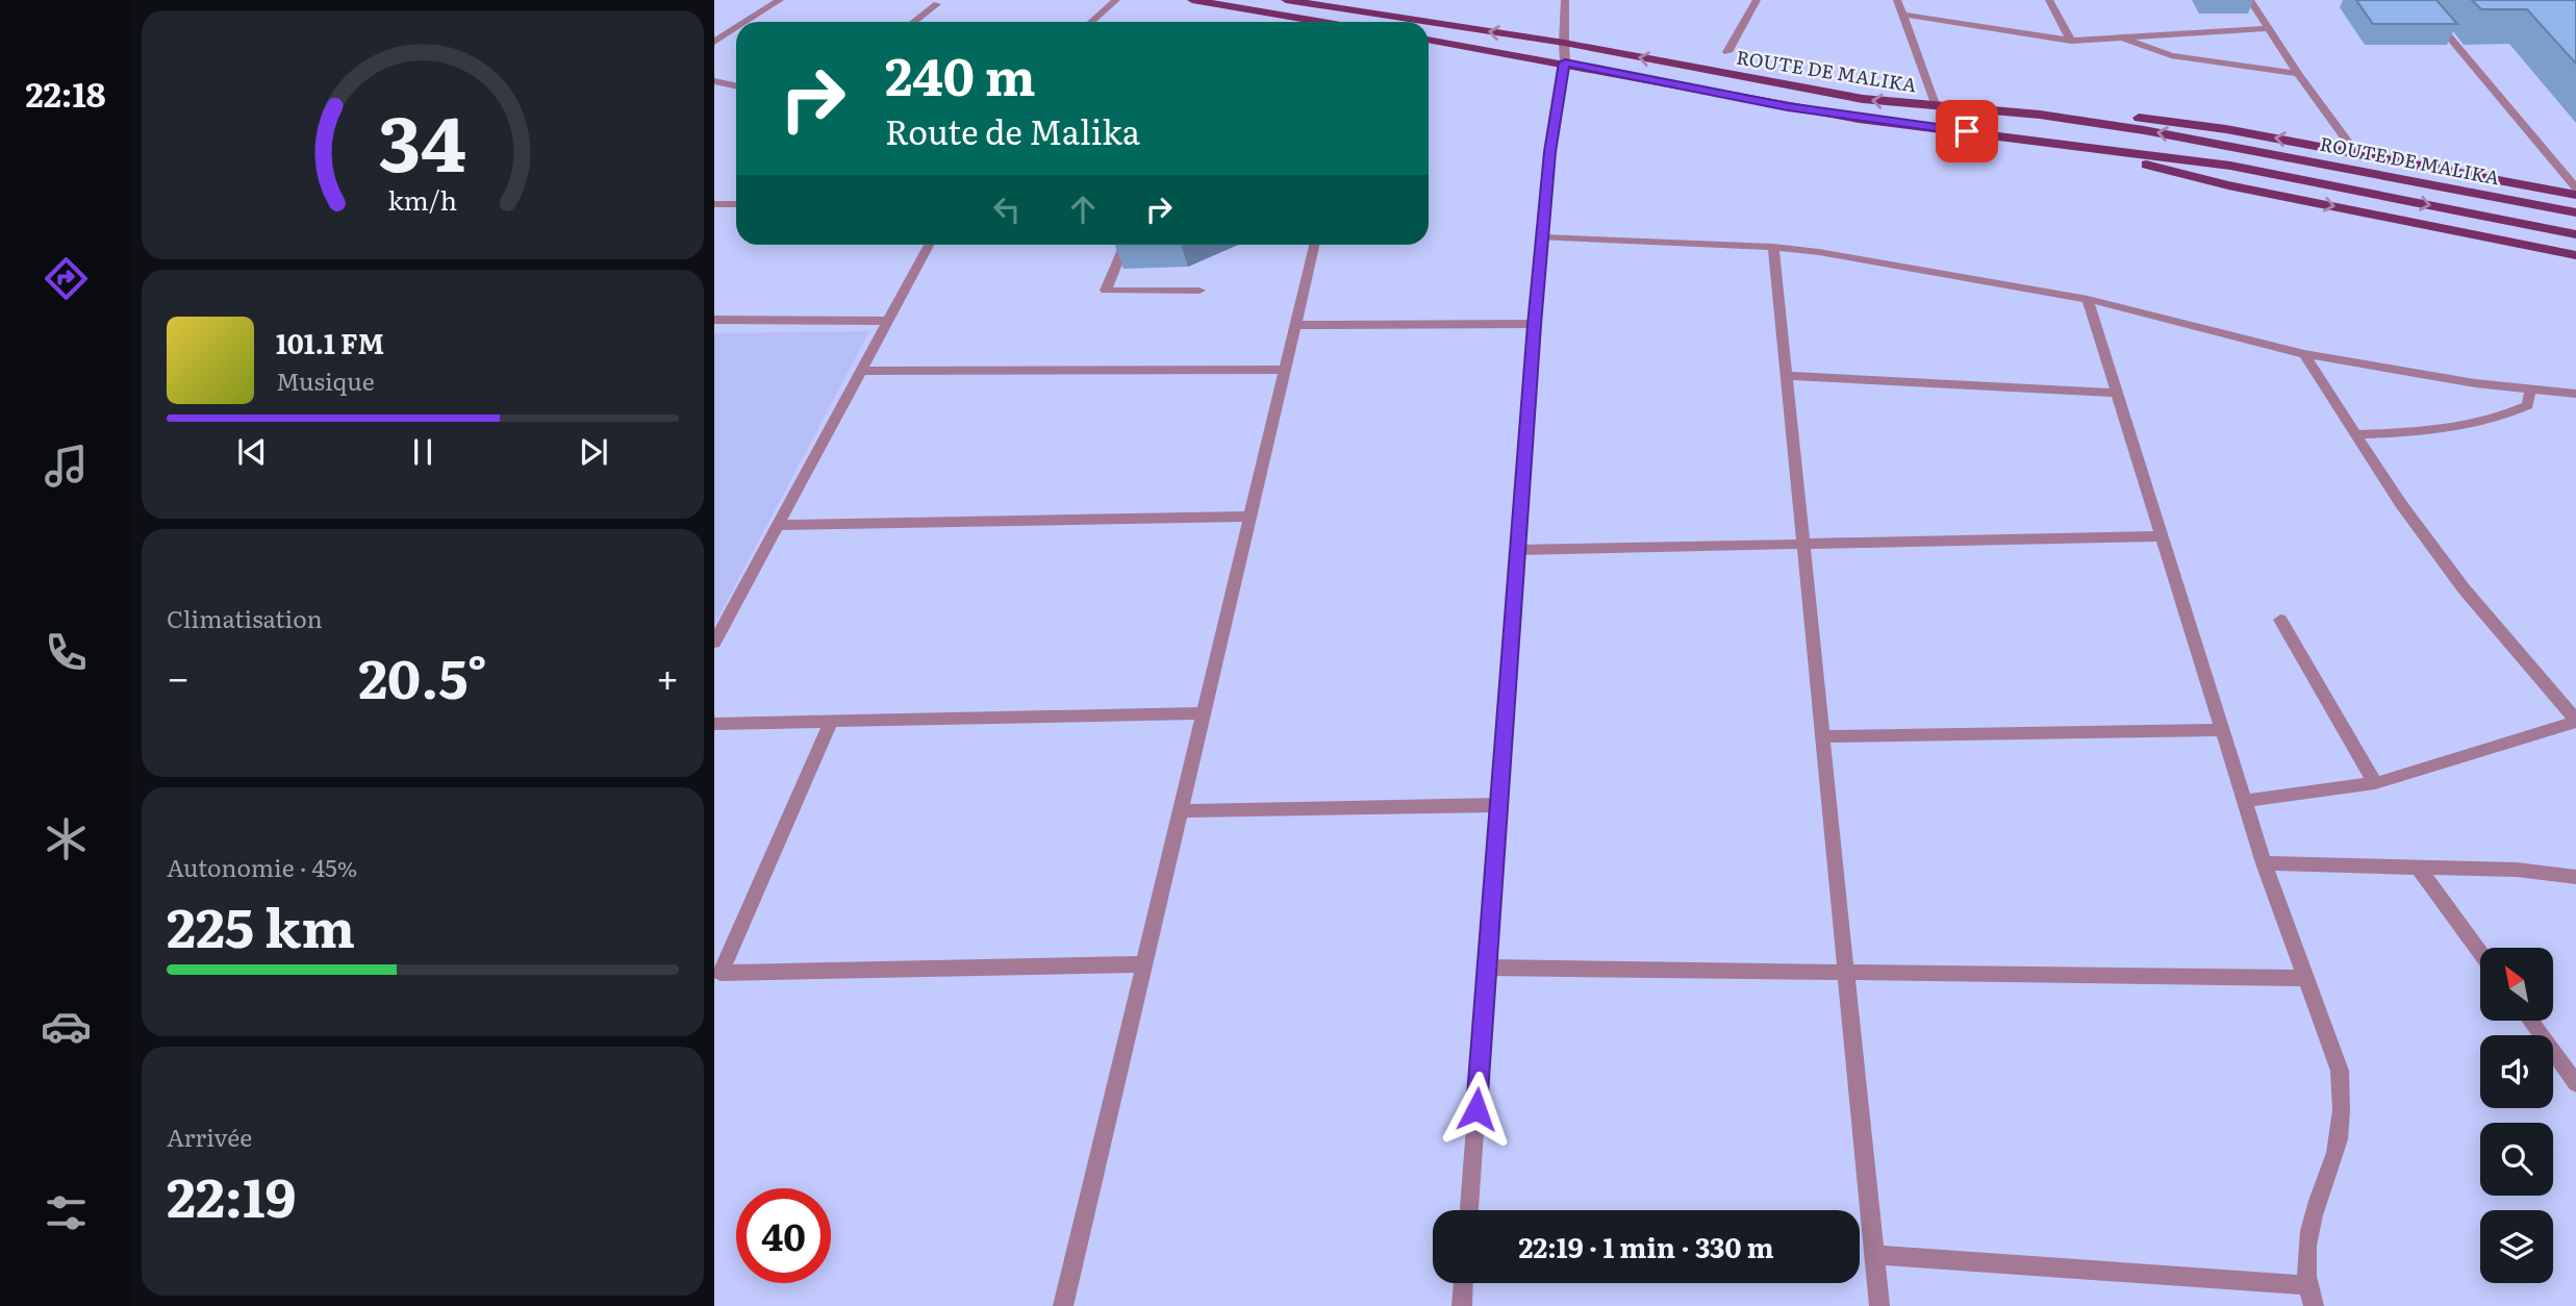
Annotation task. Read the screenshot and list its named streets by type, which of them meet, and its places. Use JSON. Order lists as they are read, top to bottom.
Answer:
{
  "streets": {
    "main road": ["ROUTE DE MALIKA"]
  },
  "north": "top left",
  "page": {
    "tabs": "22:18",
    "turn": ["240 m", "Route de Malika"],
    "song": ["101.1 FM", "Musique"],
    "tile": [
      "Climatisation",
      ["Autonomie · 45%", "225 km"],
      ["Arrivée", "22:19"]
    ],
    "heat": ["−", "20.5°", "+"],
    "limit": "40",
    "trip": "22:19 · 1 min · 330 m",
    "gauge": ["34", "km/h"]
  }
}
